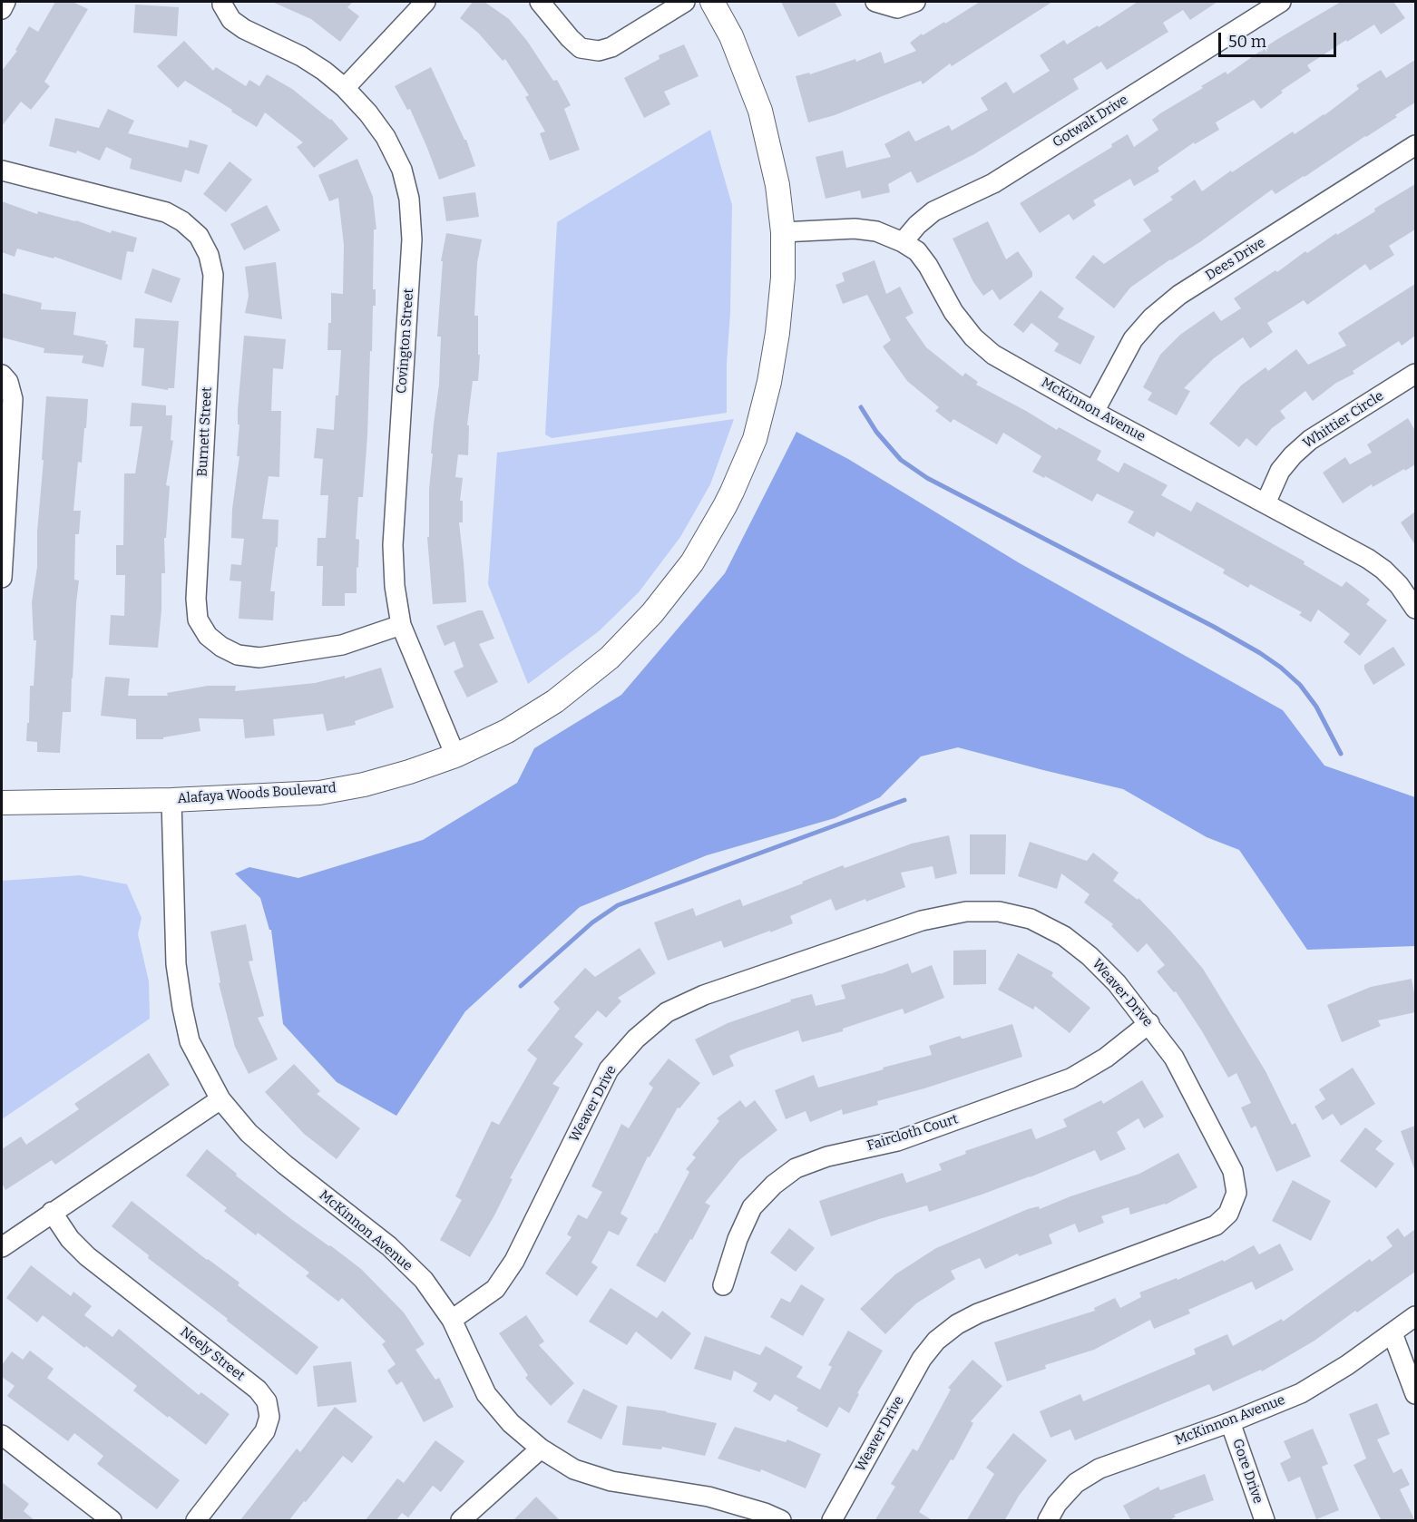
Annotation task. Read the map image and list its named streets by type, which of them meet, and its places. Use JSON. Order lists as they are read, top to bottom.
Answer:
{
  "streets": {
    "street": [
      "Gotwalt Drive",
      "Dees Drive",
      "Covington Street",
      "McKinnon Avenue",
      "Whittier Circle",
      "Burnett Street",
      "Alafaya Woods Boulevard",
      "Weaver Drive",
      "Faircloth Court",
      "Neely Street",
      "Gore Drive"
    ]
  },
  "crossings": [
    ["Gotwalt Drive", "McKinnon Avenue"],
    ["Dees Drive", "McKinnon Avenue"],
    ["Covington Street", "Burnett Street"],
    ["Covington Street", "Alafaya Woods Boulevard"],
    ["McKinnon Avenue", "Whittier Circle"],
    ["McKinnon Avenue", "Alafaya Woods Boulevard"],
    ["McKinnon Avenue", "Weaver Drive"],
    ["McKinnon Avenue", "Gore Drive"],
    ["Weaver Drive", "Faircloth Court"]
  ],
  "scale_bar": "50 m"
}
